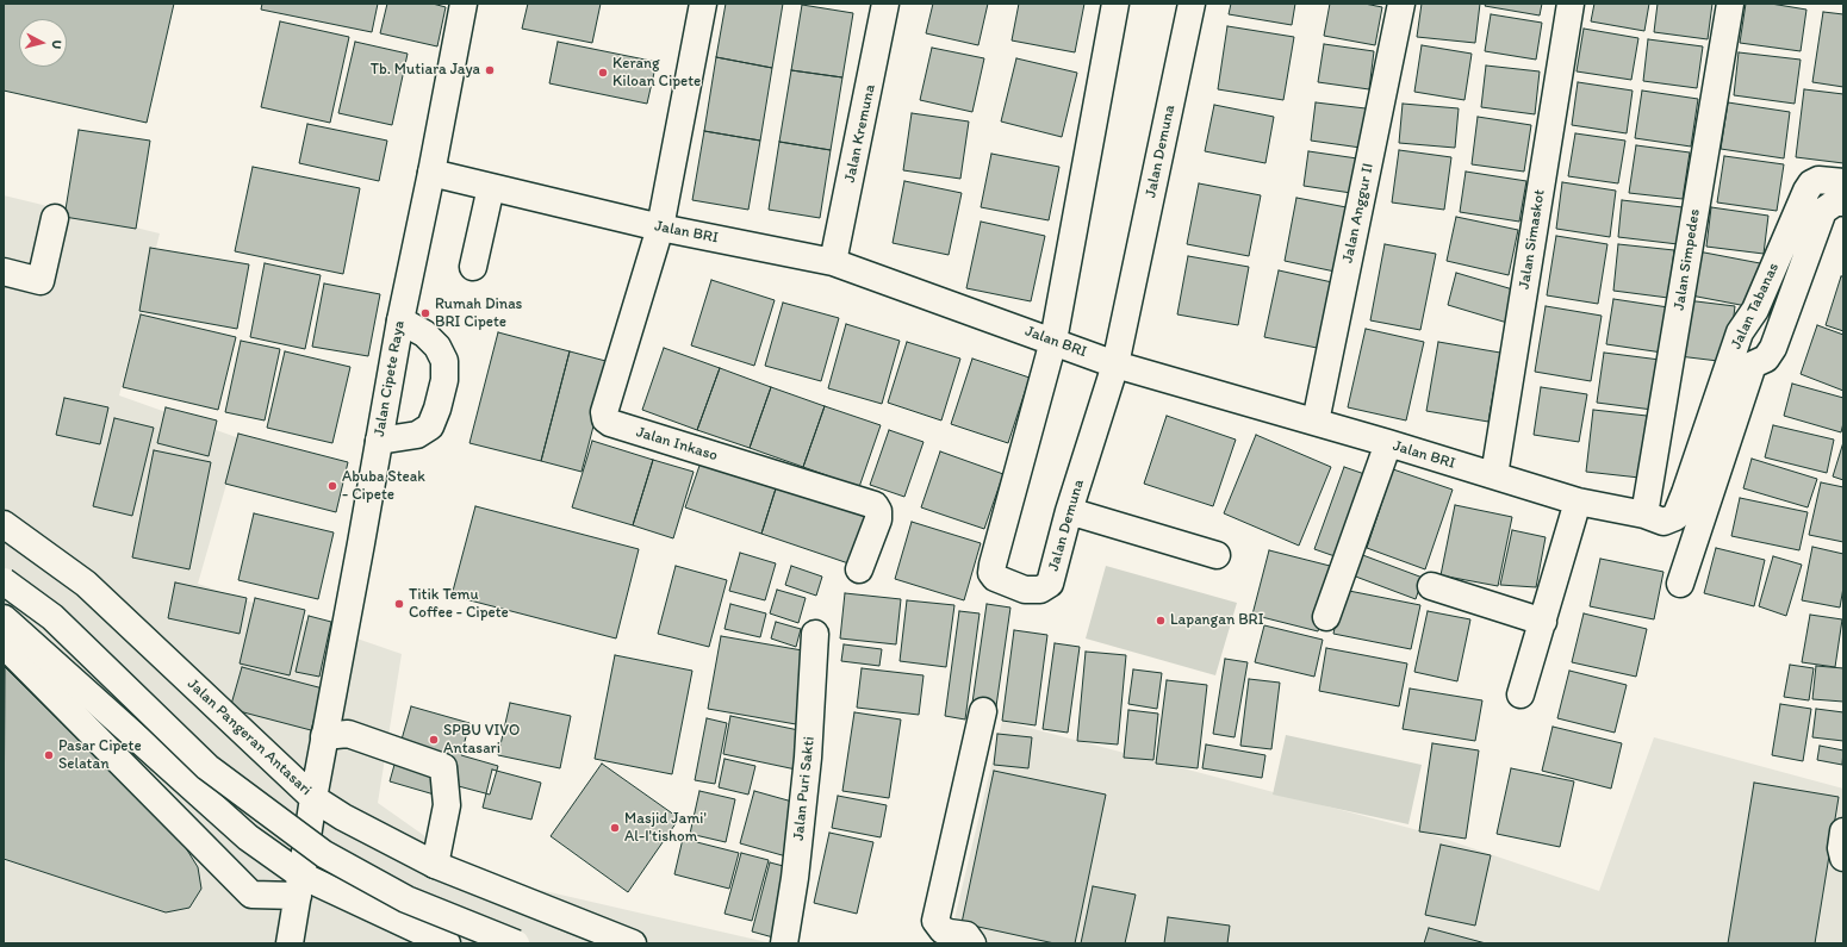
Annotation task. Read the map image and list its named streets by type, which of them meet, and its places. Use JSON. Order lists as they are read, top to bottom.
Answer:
{
  "streets": {
    "street": [
      "Jalan Kremuna",
      "Jalan Demuna",
      "Jalan Anggur II",
      "Jalan BRI",
      "Jalan Simaskot",
      "Jalan Simpedes",
      "Jalan Tabanas",
      "Jalan Cipete Raya",
      "Jalan Inkaso",
      "Jalan Pangeran Antasari",
      "Jalan Puri Sakti"
    ]
  },
  "crossings": [
    ["Jalan Kremuna", "Jalan BRI"],
    ["Jalan Demuna", "Jalan BRI"],
    ["Jalan Anggur II", "Jalan BRI"],
    ["Jalan BRI", "Jalan Simaskot"],
    ["Jalan BRI", "Jalan Simpedes"],
    ["Jalan BRI", "Jalan Tabanas"],
    ["Jalan BRI", "Jalan Cipete Raya"],
    ["Jalan BRI", "Jalan Inkaso"],
    ["Jalan Cipete Raya", "Jalan Pangeran Antasari"]
  ],
  "places": [
    "Tb. Mutiara Jaya",
    "Kerang Kiloan Cipete",
    "Rumah Dinas BRI Cipete",
    "Abuba Steak - Cipete",
    "Titik Temu Coffee - Cipete",
    "Lapangan BRI",
    "SPBU VIVO Antasari",
    "Pasar Cipete Selatan",
    "Masjid Jami' Al-I'tishom"
  ],
  "north": "right"
}
